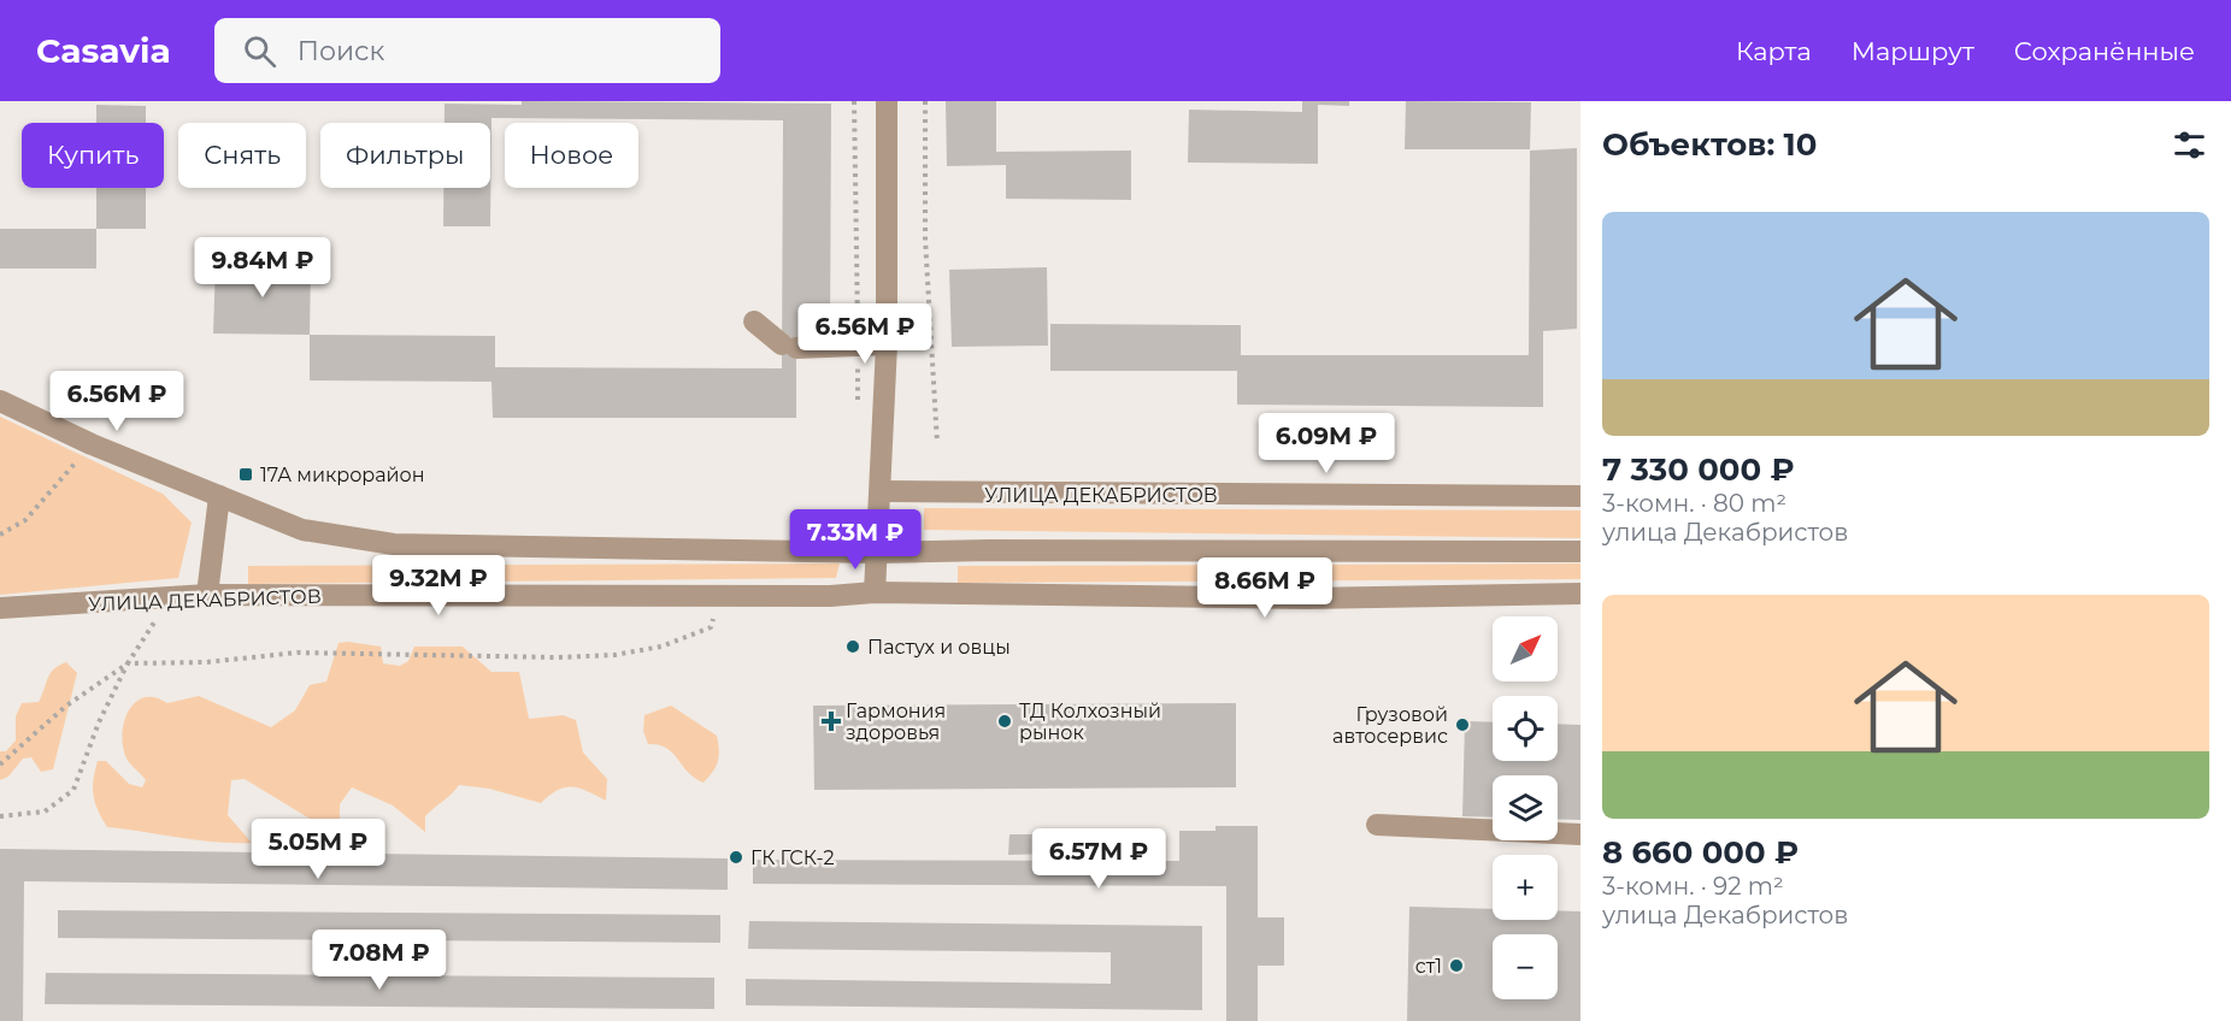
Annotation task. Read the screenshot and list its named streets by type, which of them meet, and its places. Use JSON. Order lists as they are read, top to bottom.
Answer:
{
  "streets": {
    "street": ["УЛИЦА ДЕКАБРИСТОВ"]
  },
  "places": {
    "transit": ["17А микрорайон"],
    "other": [
      "Пастух и овцы",
      "ТД Колхозный рынок",
      "Грузовой автосервис",
      "ГК ГСК-2",
      "ст1"
    ],
    "health": ["Гармония здоровья"]
  },
  "north": "top right",
  "page": {
    "header": "Casavia",
    "search": "Поиск",
    "nav": ["Карта", "Маршрут", "Сохранённые"],
    "heading": "Объектов: 10",
    "chip": [
      "Купить",
      "Снять",
      "Фильтры",
      "Новое"
    ],
    "list": [
      {
        "name": "7 330 000 ₽",
        "note": "3-комн. · 80 m² · улица Декабристов"
      },
      {
        "name": "8 660 000 ₽",
        "note": "3-комн. · 92 m² · улица Декабристов"
      }
    ],
    "price": [
      "9.84M ₽",
      "6.56M ₽",
      "6.56M ₽",
      "6.09M ₽",
      "7.33M ₽",
      "9.32M ₽",
      "8.66M ₽",
      "5.05M ₽",
      "6.57M ₽",
      "7.08M ₽"
    ],
    "map_buttons": ["+", "−"]
  }
}
